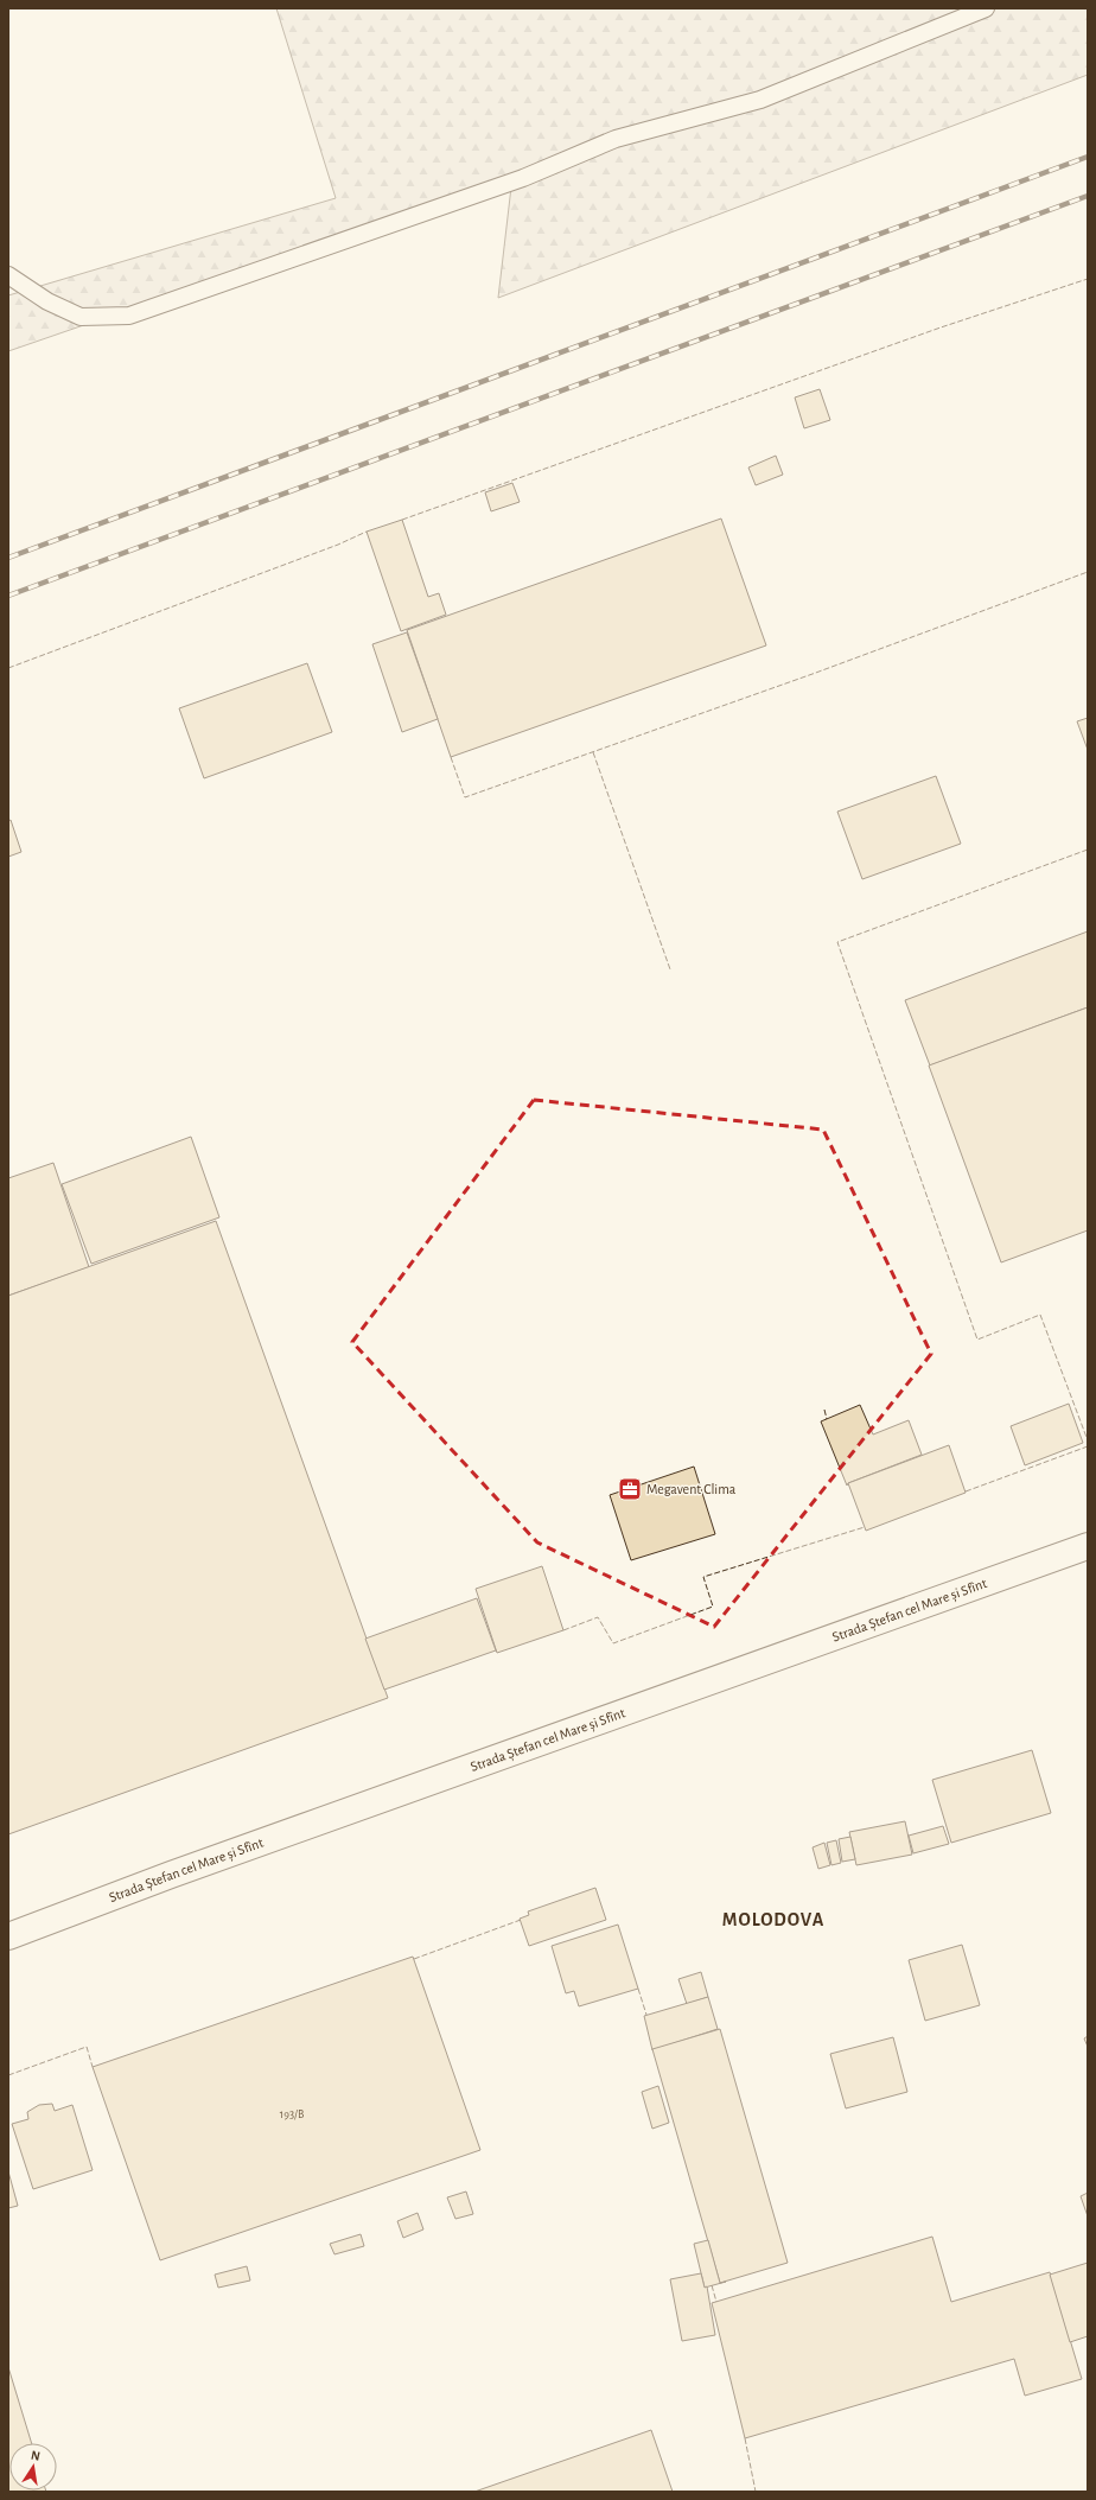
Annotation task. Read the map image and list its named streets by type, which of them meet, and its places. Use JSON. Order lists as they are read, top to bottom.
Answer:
{
  "streets": {
    "main road": ["Strada Ștefan cel Mare și Sfînt"]
  },
  "districts": ["MOLODOVA"],
  "places": {
    "office": ["Megavent Clima"]
  },
  "house_numbers": ["193/B"],
  "north": "top"
}
